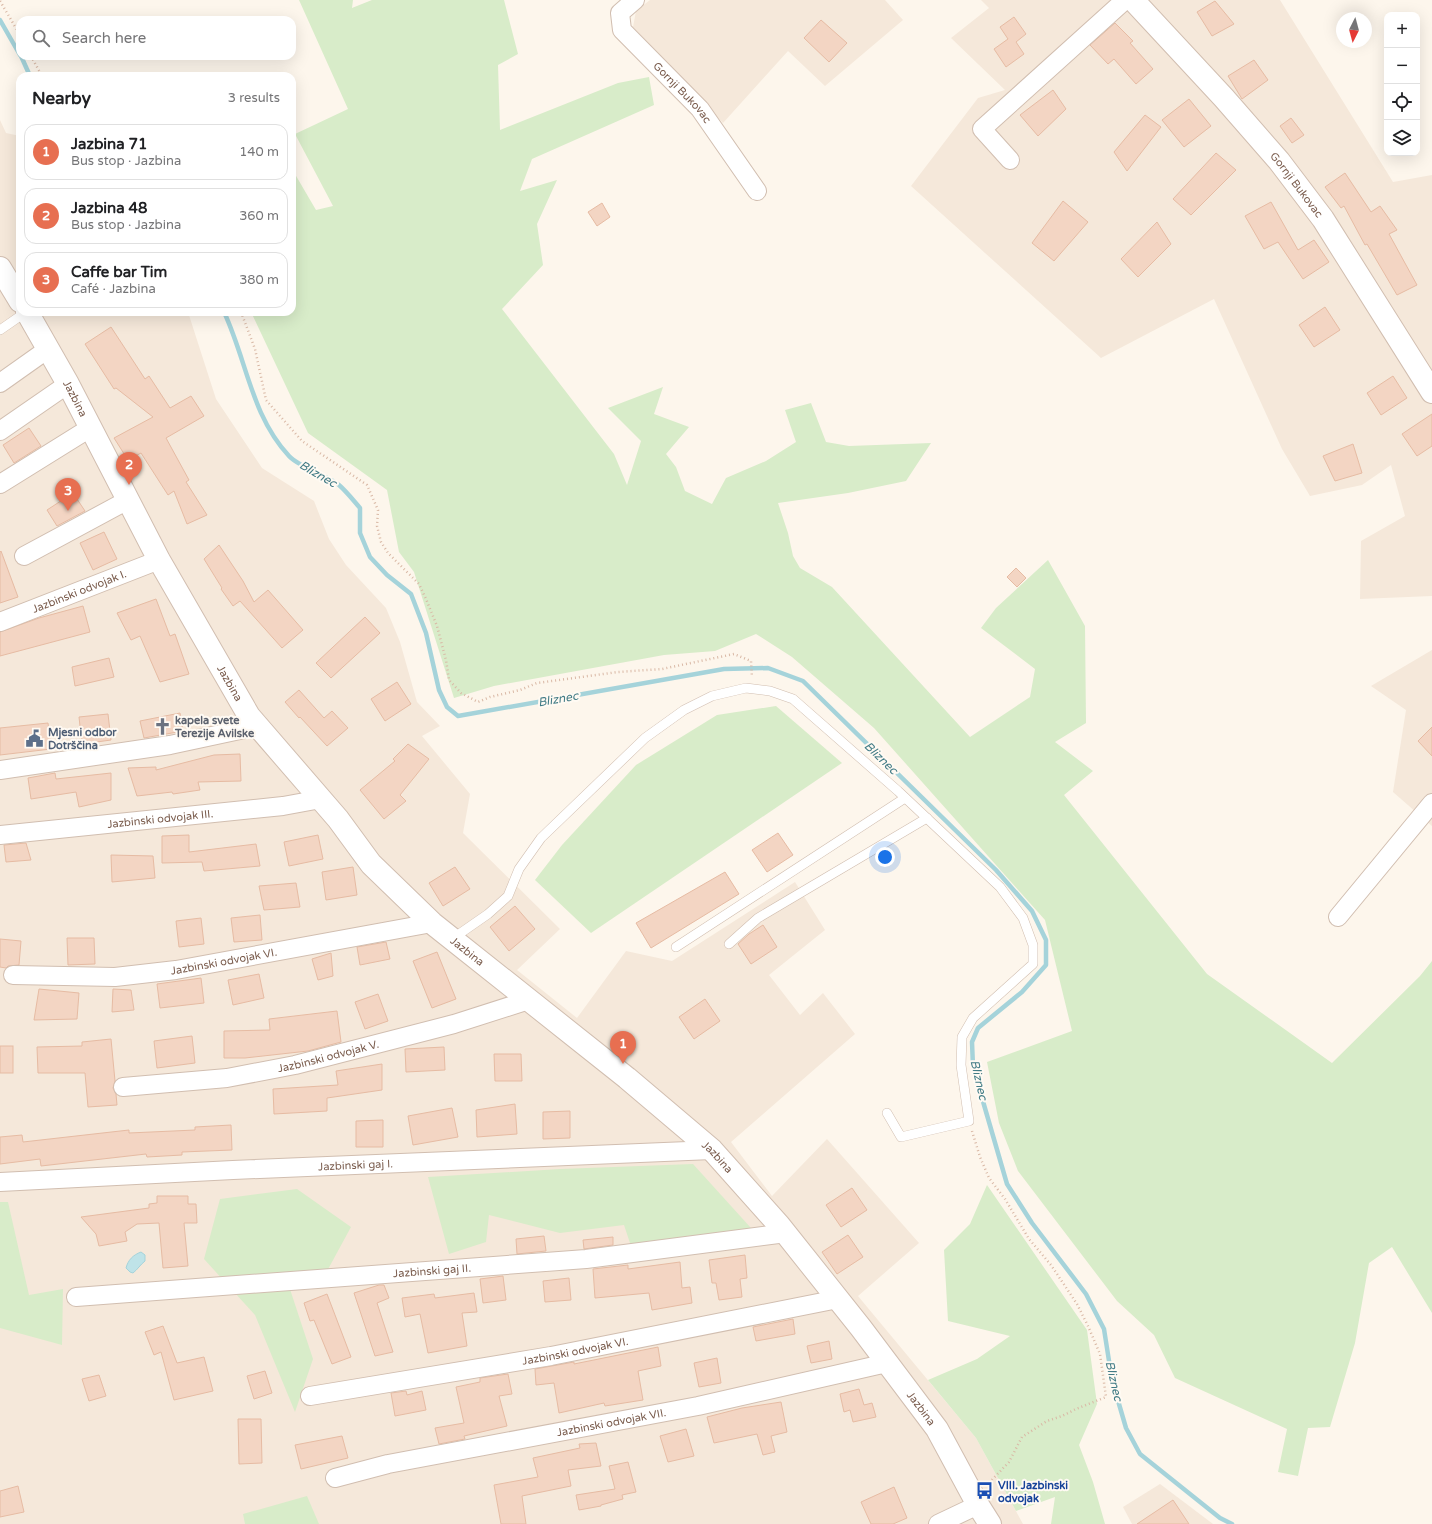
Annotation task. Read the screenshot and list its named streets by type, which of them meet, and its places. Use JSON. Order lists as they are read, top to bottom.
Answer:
{
  "streets": {
    "street": [
      "Gornji Bukovac",
      "Jazbina",
      "Jazbinski odvojak I.",
      "Jazbinski odvojak III.",
      "Jazbinski odvojak VI.",
      "Jazbinski odvojak V.",
      "Jazbinski gaj I.",
      "Jazbinski gaj II.",
      "Jazbinski odvojak VII."
    ]
  },
  "crossings": [
    ["Jazbina", "Jazbinski odvojak I."],
    ["Jazbina", "Jazbinski odvojak III."],
    ["Jazbina", "Jazbinski odvojak VI."],
    ["Jazbina", "Jazbinski odvojak V."],
    ["Jazbina", "Jazbinski gaj I."],
    ["Jazbina", "Jazbinski gaj II."],
    ["Jazbina", "Jazbinski odvojak VII."]
  ],
  "water": ["Bliznec"],
  "places": {
    "church": ["kapela svete Terezije Avilske"],
    "public building": ["Mjesni odbor Dotrščina"],
    "bus stop": ["VIII. Jazbinski odvojak"]
  },
  "north": "bottom",
  "page": {
    "map_buttons": ["+", "−"],
    "search": "Search here",
    "heading": ["Nearby", "3 results"],
    "list": [
      {
        "mark": "1",
        "name": "Jazbina 71",
        "note": "Bus stop · Jazbina",
        "value": "140 m"
      },
      {
        "mark": "2",
        "name": "Jazbina 48",
        "note": "Bus stop · Jazbina",
        "value": "360 m"
      },
      {
        "mark": "3",
        "name": "Caffe bar Tim",
        "note": "Café · Jazbina",
        "value": "380 m"
      }
    ],
    "pins": ["2", "3", "1"]
  }
}
